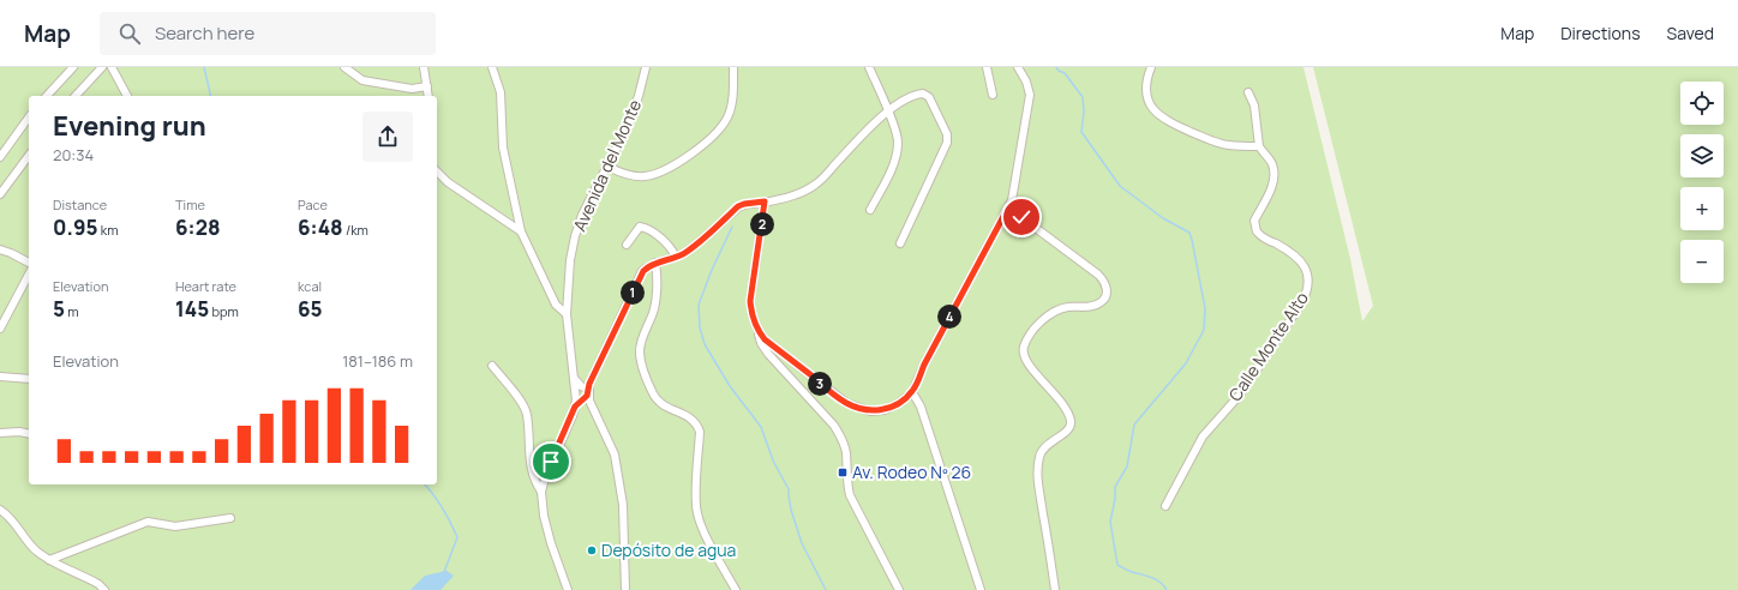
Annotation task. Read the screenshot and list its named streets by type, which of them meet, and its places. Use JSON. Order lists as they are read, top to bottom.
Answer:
{
  "streets": {
    "street": ["Avenida del Monte", "Calle Monte Alto"]
  },
  "places": {
    "transit": ["Av. Rodeo Nº 26"],
    "other": ["Depósito de agua"]
  },
  "page": {
    "header": "Map",
    "search": "Search here",
    "nav": ["Map", "Directions", "Saved"],
    "map_buttons": ["+", "−"],
    "heading": ["Evening run", "20:34"],
    "stats": [
      ["Distance", "0.95 km"],
      ["Time", "6:28"],
      ["Pace", "6:48 /km"],
      ["Elevation", "5 m"],
      ["Heart rate", "145 bpm"],
      ["kcal", "65"]
    ],
    "pins": [
      "2",
      "1",
      "4",
      "3"
    ],
    "chart": ["Elevation", "181–186 m"]
  }
}
